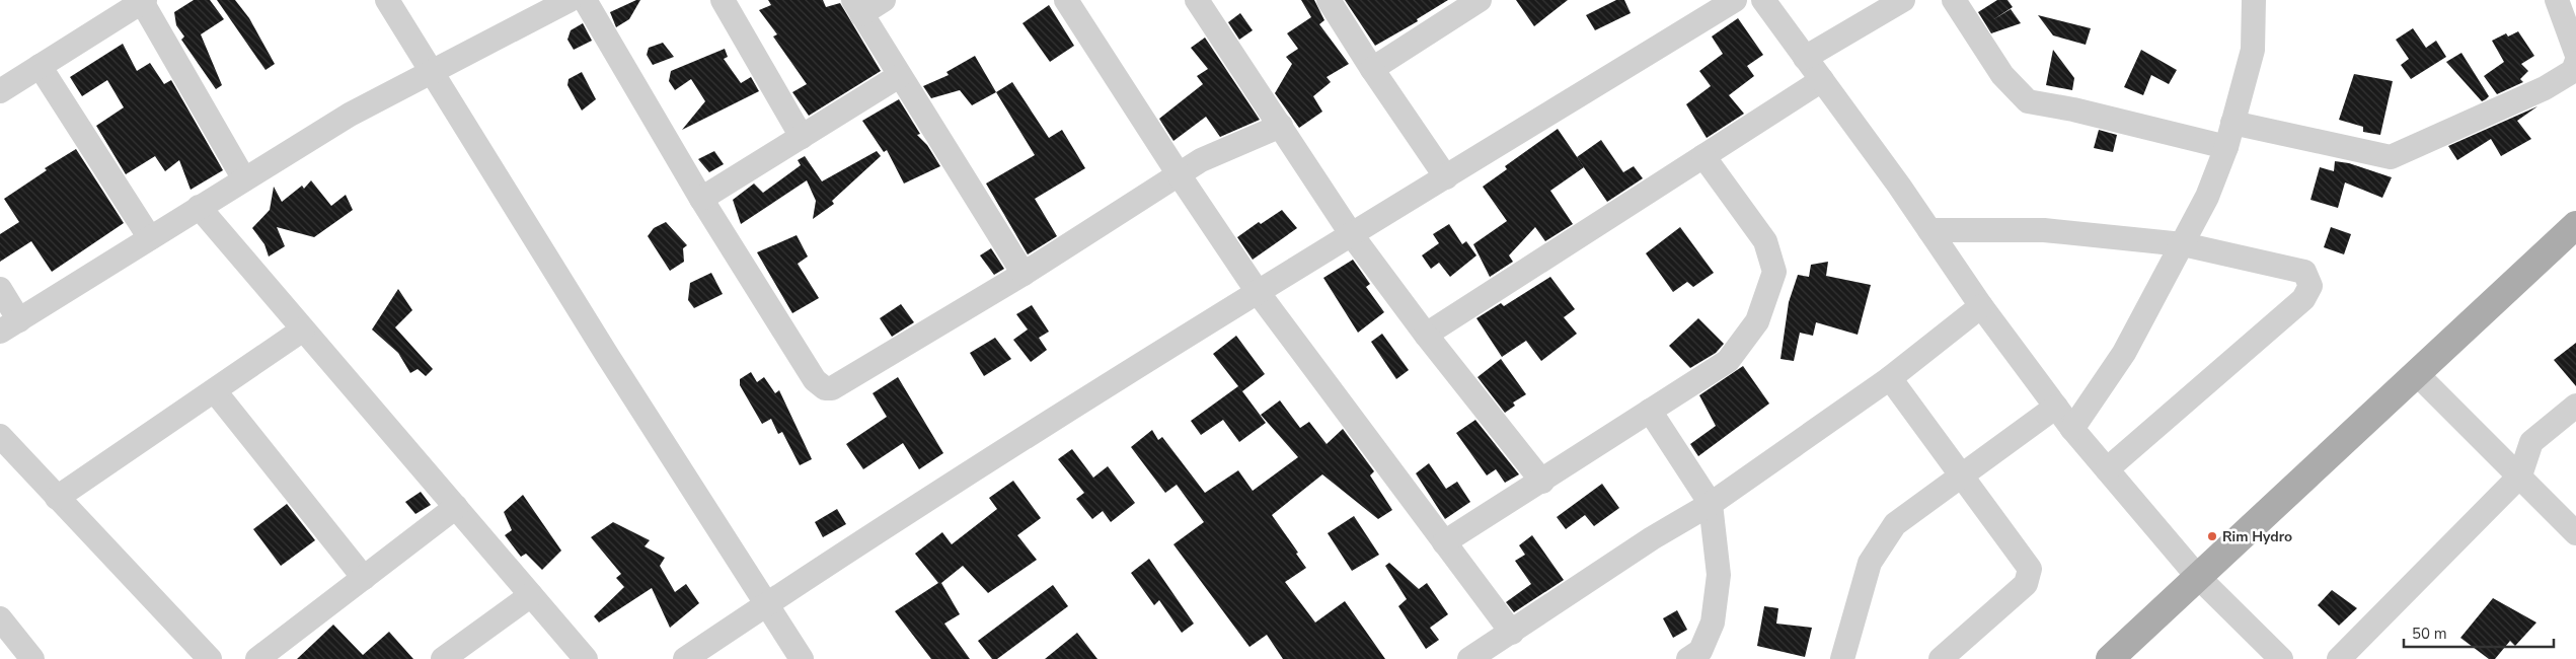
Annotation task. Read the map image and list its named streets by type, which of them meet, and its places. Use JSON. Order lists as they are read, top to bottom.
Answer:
{
  "places": ["Rim Hydro"],
  "scale_bar": "50 m"
}
